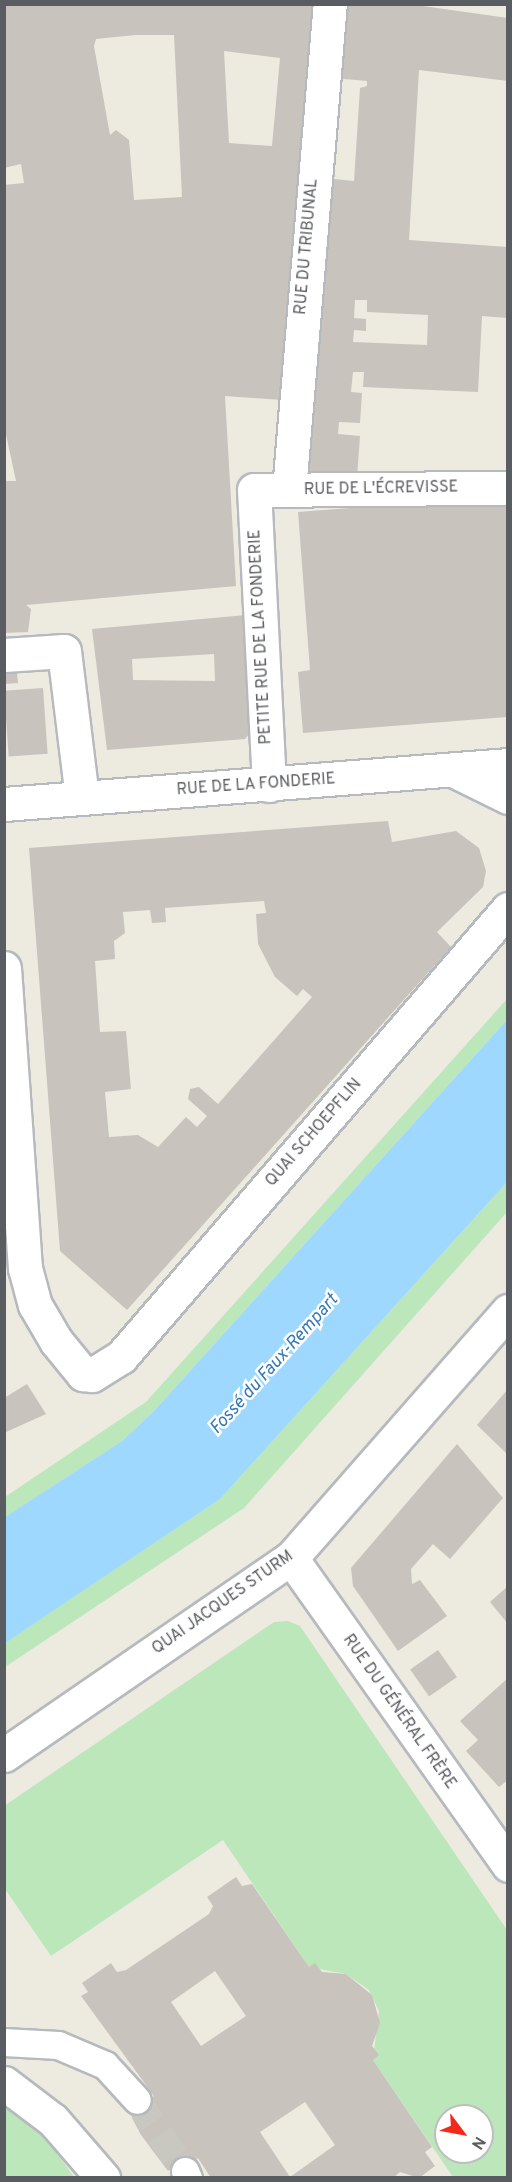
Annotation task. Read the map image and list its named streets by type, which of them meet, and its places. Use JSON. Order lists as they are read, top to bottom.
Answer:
{
  "streets": {
    "street": [
      "RUE DU TRIBUNAL",
      "RUE DE L'ÉCREVISSE",
      "PETITE RUE DE LA FONDERIE",
      "RUE DE LA FONDERIE",
      "QUAI SCHOEPFLIN",
      "QUAI JACQUES STURM",
      "RUE DU GÉNÉRAL FRÈRE"
    ]
  },
  "crossings": [
    ["RUE DU TRIBUNAL", "RUE DE L'ÉCREVISSE"],
    ["RUE DE L'ÉCREVISSE", "PETITE RUE DE LA FONDERIE"],
    ["PETITE RUE DE LA FONDERIE", "RUE DE LA FONDERIE"],
    ["QUAI JACQUES STURM", "RUE DU GÉNÉRAL FRÈRE"]
  ],
  "water": ["Fossé du Faux-Rempart"],
  "north": "bottom right"
}
